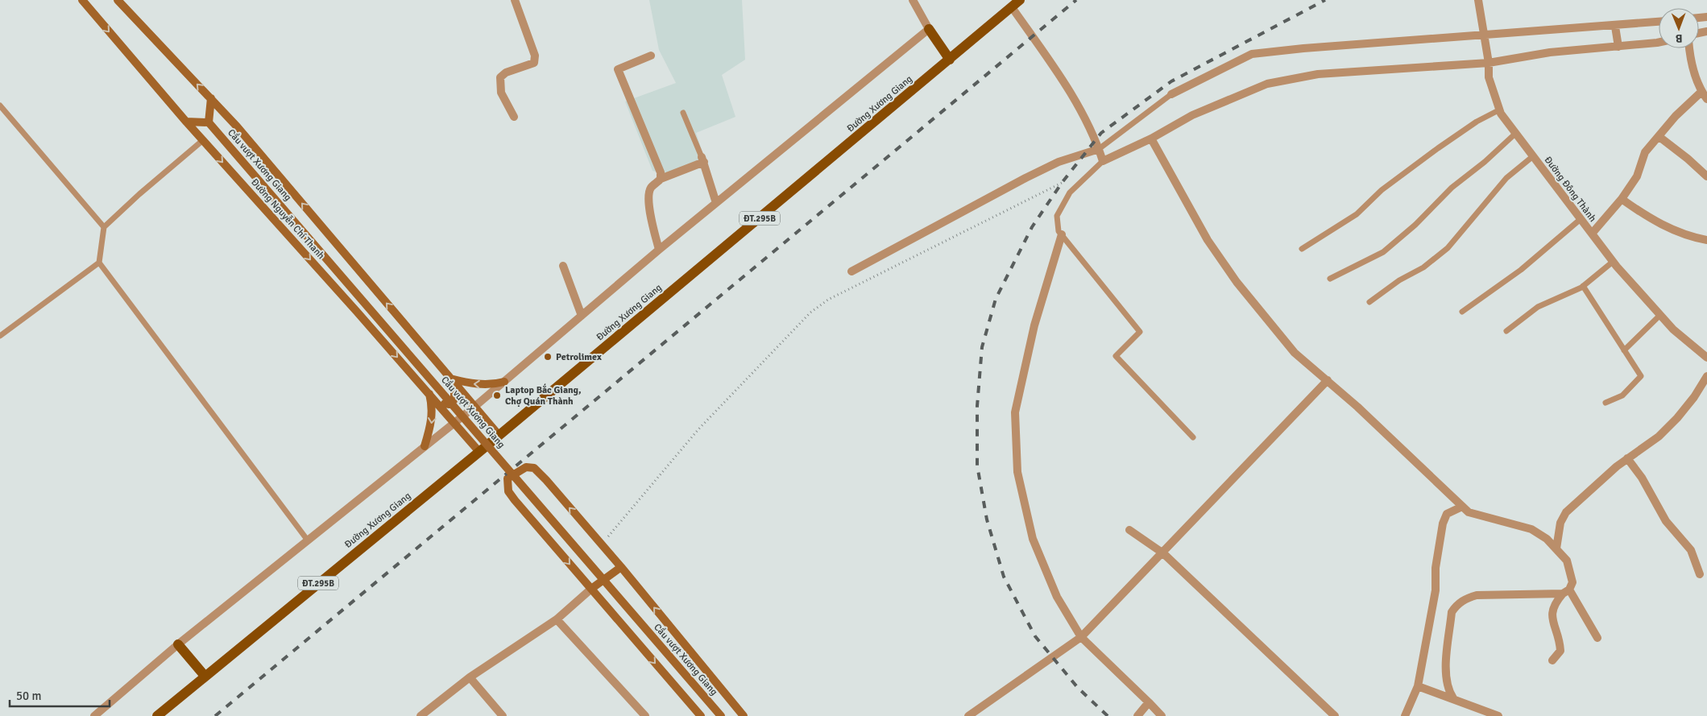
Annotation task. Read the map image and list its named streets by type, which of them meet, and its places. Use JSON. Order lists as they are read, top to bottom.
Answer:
{
  "streets": {
    "main road": ["Đường Xương Giang", "ĐT.295B"],
    "street": ["Cầu vượt Xương Giang", "Đường Đông Thành", "Đường Nguyễn Chí Thanh"]
  },
  "crossings": [
    ["Đường Xương Giang", "Đường Nguyễn Chí Thanh"]
  ],
  "places": ["Petrolimex", "Laptop Bắc Giang, Chợ Quán Thành"],
  "scale_bar": "50 m",
  "north": "bottom"
}
